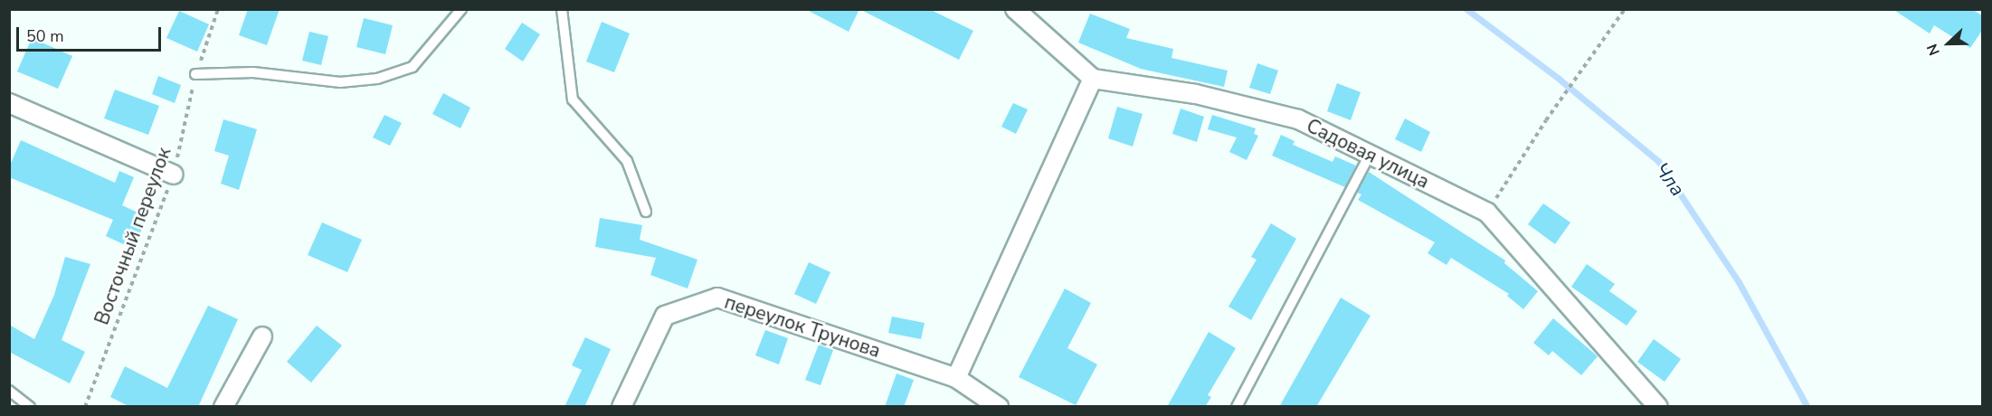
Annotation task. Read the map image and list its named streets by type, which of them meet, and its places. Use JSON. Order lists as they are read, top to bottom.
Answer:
{
  "streets": {
    "street": ["Садовая улица", "переулок Трунова"],
    "path": ["Восточный переулок"]
  },
  "water": ["Чла"],
  "scale_bar": "50 m",
  "north": "left"
}
